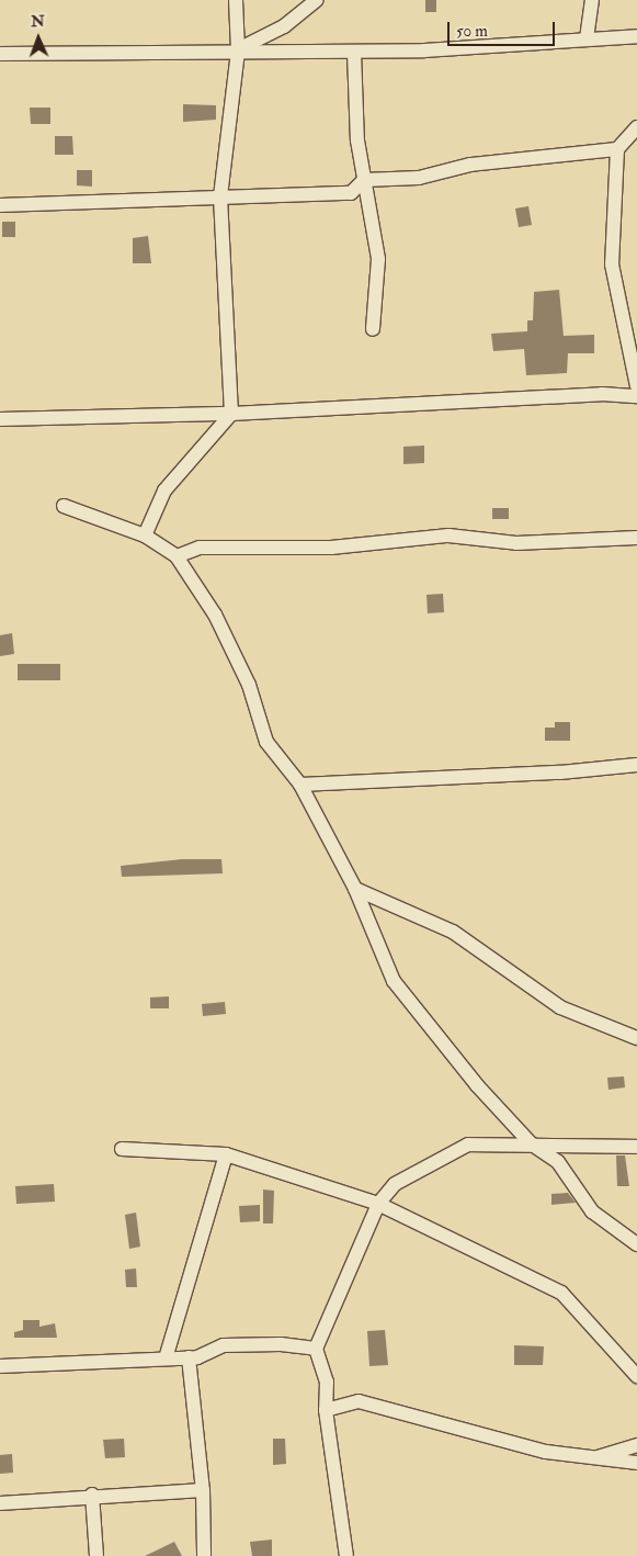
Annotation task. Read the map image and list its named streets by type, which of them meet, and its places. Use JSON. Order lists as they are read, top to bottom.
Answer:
{
  "scale_bar": "50 m",
  "north": "top"
}
